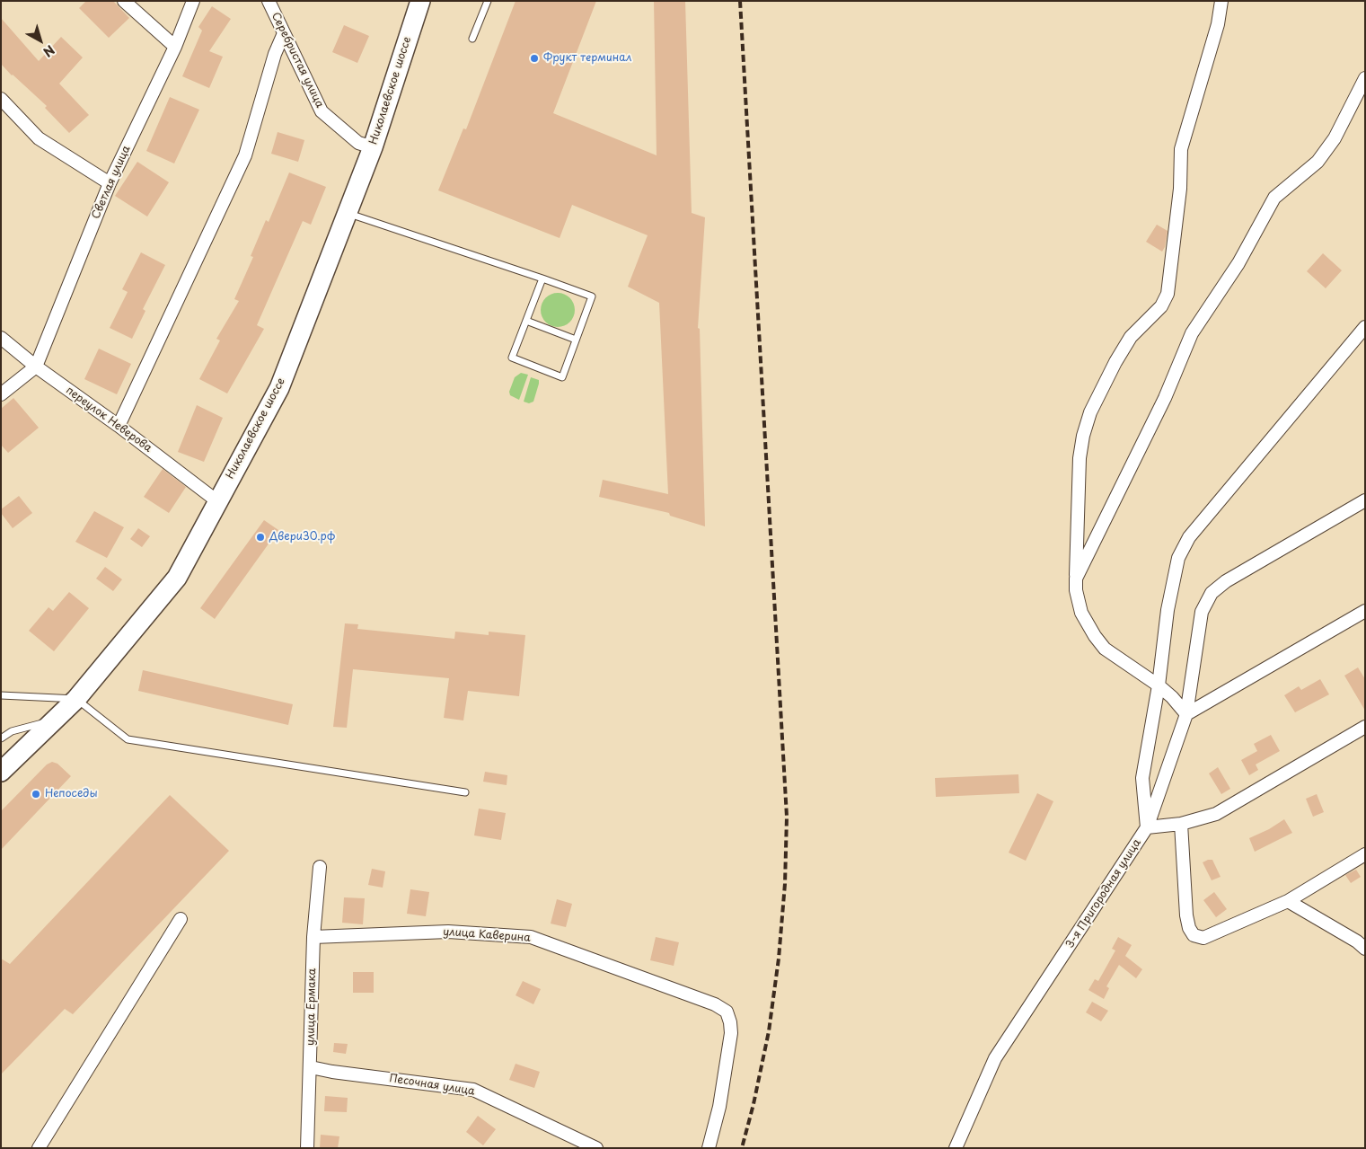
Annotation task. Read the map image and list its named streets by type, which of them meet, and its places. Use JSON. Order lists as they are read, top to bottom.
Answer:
{
  "streets": {
    "main road": ["Николаевское шоссе"],
    "street": [
      "Серебристая улица",
      "Светлая улица",
      "переулок Неверова",
      "3-я Пригородная улица",
      "улица Каверина",
      "улица Ермака",
      "Песочная улица"
    ]
  },
  "crossings": [
    ["Серебристая улица", "Николаевское шоссе"],
    ["Николаевское шоссе", "переулок Неверова"],
    ["Светлая улица", "переулок Неверова"],
    ["улица Каверина", "улица Ермака"],
    ["улица Ермака", "Песочная улица"]
  ],
  "places": ["Фрукт терминал", "Двери30.рф", "Непоседы"],
  "north": "bottom right"
}
